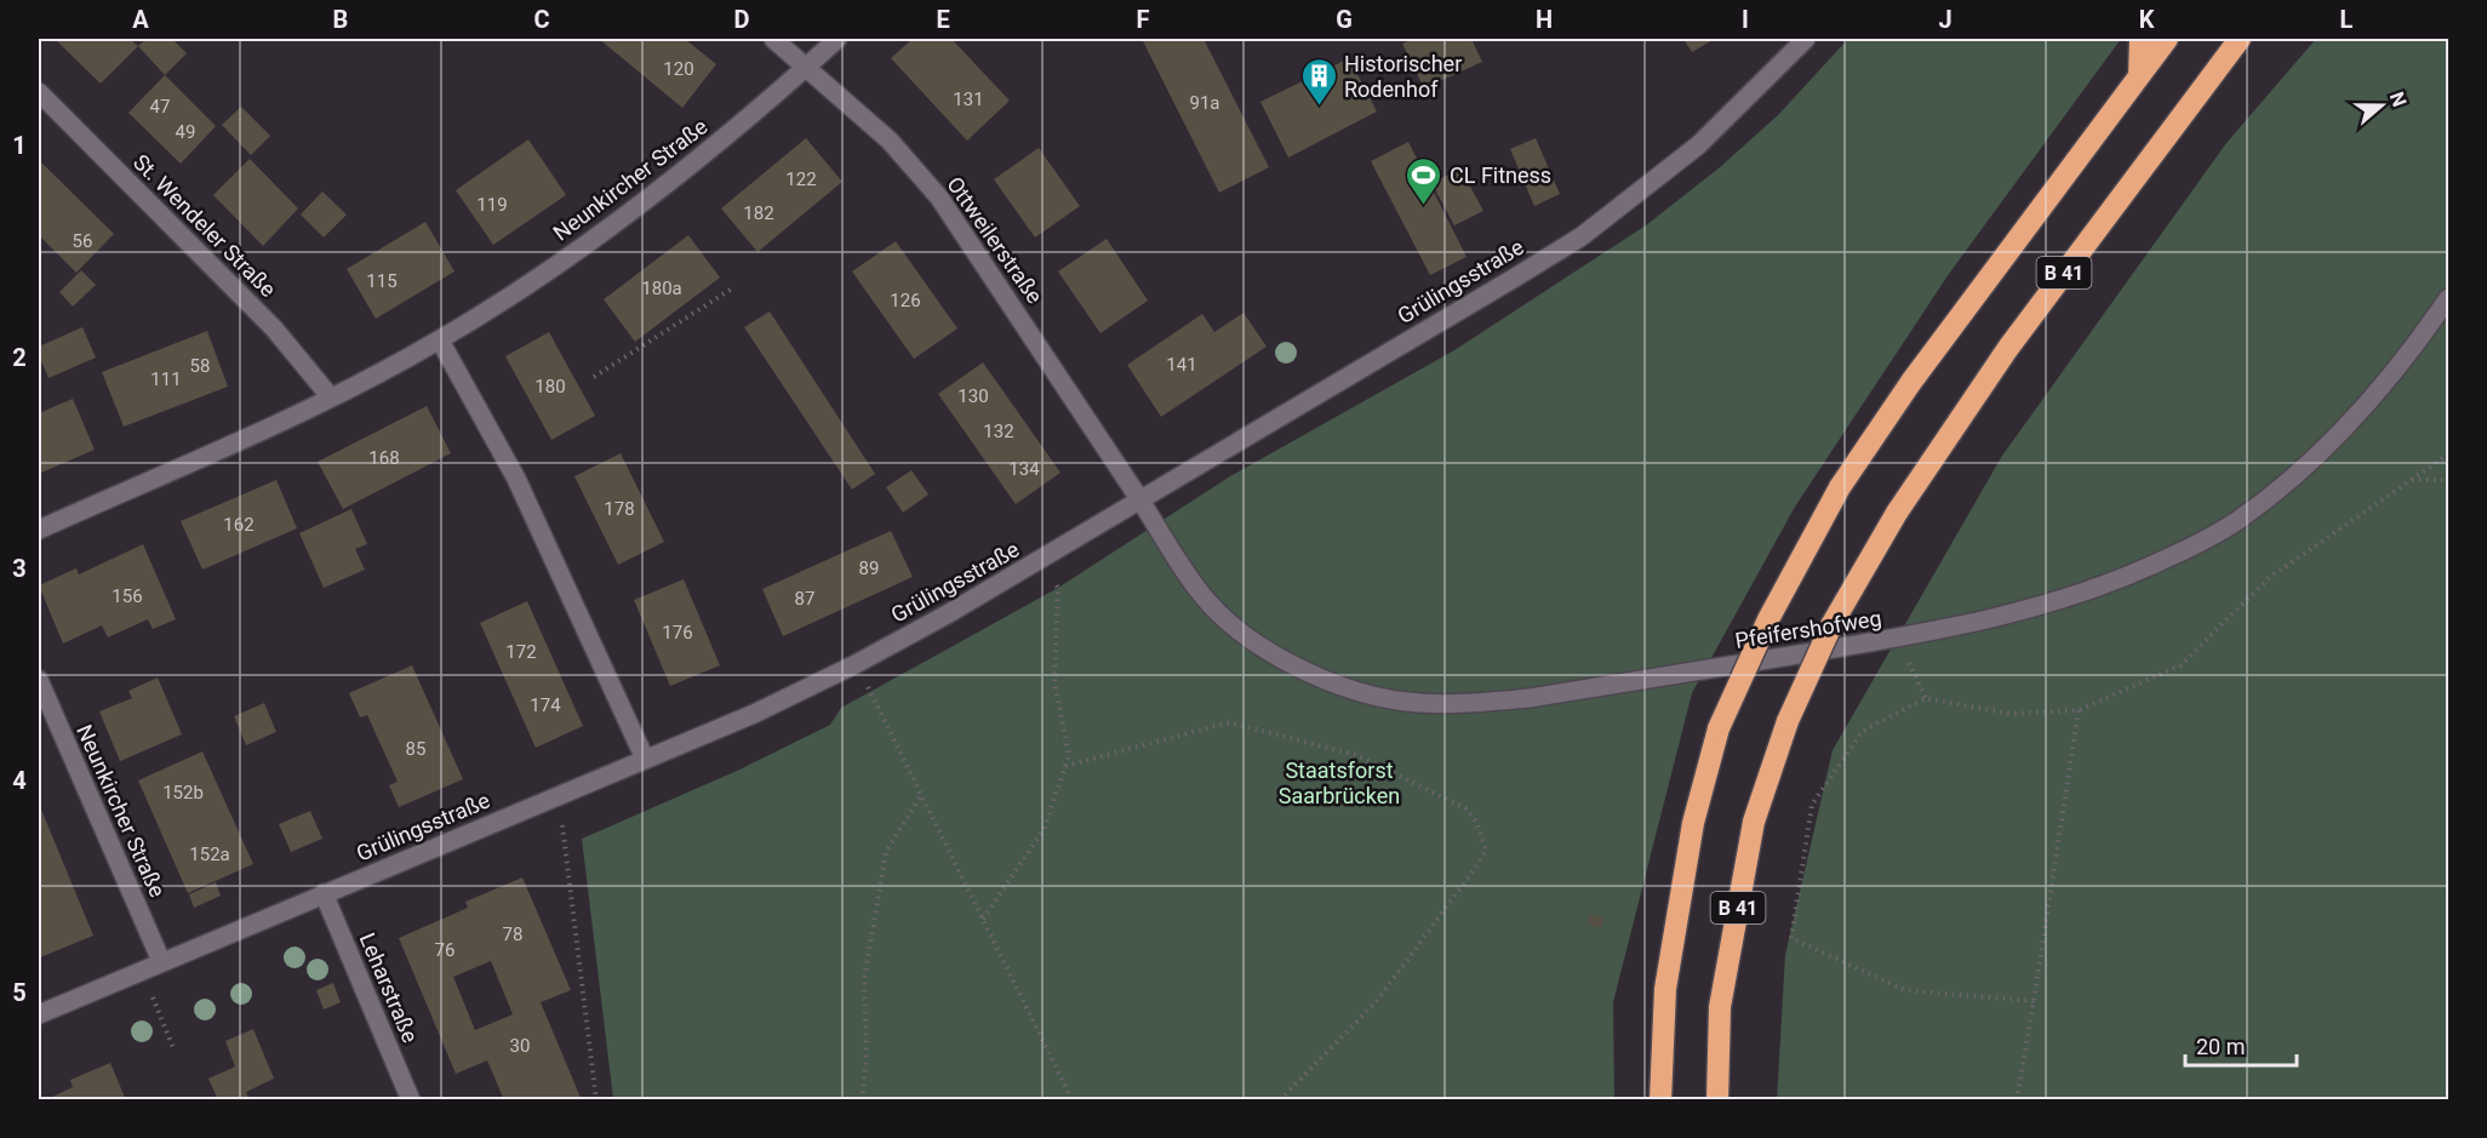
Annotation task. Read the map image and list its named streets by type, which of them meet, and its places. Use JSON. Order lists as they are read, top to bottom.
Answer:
{
  "streets": {
    "highway": ["B 41"],
    "street": [
      "Neunkircher Straße",
      "St. Wendeler Straße",
      "Ottweilerstraße",
      "Grülingsstraße",
      "Pfeifershofweg",
      "Leharstraße"
    ]
  },
  "crossings": [
    ["Neunkircher Straße", "St. Wendeler Straße"],
    ["Neunkircher Straße", "Ottweilerstraße"],
    ["Neunkircher Straße", "Grülingsstraße"],
    ["Ottweilerstraße", "Grülingsstraße"],
    ["Ottweilerstraße", "Pfeifershofweg"],
    ["Grülingsstraße", "Pfeifershofweg"],
    ["Grülingsstraße", "Leharstraße"]
  ],
  "parks": ["Staatsforst Saarbrücken"],
  "places": {
    "building": ["Historischer Rodenhof"],
    "sports": ["CL Fitness"]
  },
  "house_numbers": [
    "120",
    "131",
    "91a",
    "47",
    "49",
    "122",
    "119",
    "182",
    "56",
    "115",
    "180a",
    "126",
    "141",
    "58",
    "111",
    "180",
    "130",
    "132",
    "168",
    "134",
    "178",
    "162",
    "89",
    "156",
    "87",
    "176",
    "172",
    "174",
    "85",
    "152b",
    "152a",
    "78",
    "76",
    "30"
  ],
  "scale_bar": "20 m",
  "north": "right",
  "grid": {
    "columns": [
      "A",
      "B",
      "C",
      "D",
      "E",
      "F",
      "G",
      "H",
      "I",
      "J",
      "K",
      "L"
    ],
    "rows": [
      "1",
      "2",
      "3",
      "4",
      "5"
    ]
  }
}
